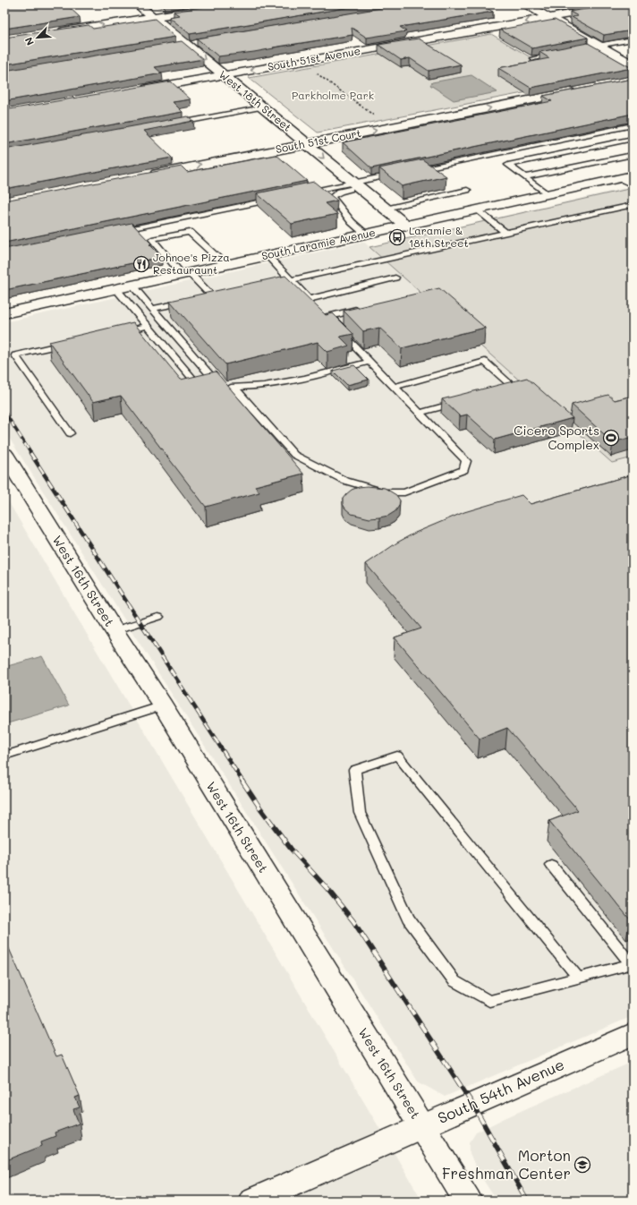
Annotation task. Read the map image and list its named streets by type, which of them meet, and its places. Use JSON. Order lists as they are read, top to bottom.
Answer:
{
  "streets": {
    "street": [
      "South 51st Avenue",
      "West 18th Street",
      "South 51st Court",
      "South Laramie Avenue",
      "West 16th Street",
      "South 54th Avenue"
    ]
  },
  "crossings": [
    ["South 51st Avenue", "West 18th Street"],
    ["West 18th Street", "South 51st Court"],
    ["West 18th Street", "South Laramie Avenue"],
    ["West 16th Street", "South 54th Avenue"]
  ],
  "one_way": ["South 51st Avenue", "West 18th Street", "South 51st Court"],
  "parks": ["Parkholme Park"],
  "places": {
    "bus stop": ["Laramie & 18th Street"],
    "restaurant": ["Johnoe's Pizza Restauraunt"],
    "sports": ["Cicero Sports Complex"],
    "school or university": ["Morton Freshman Center"]
  },
  "north": "bottom left"
}
